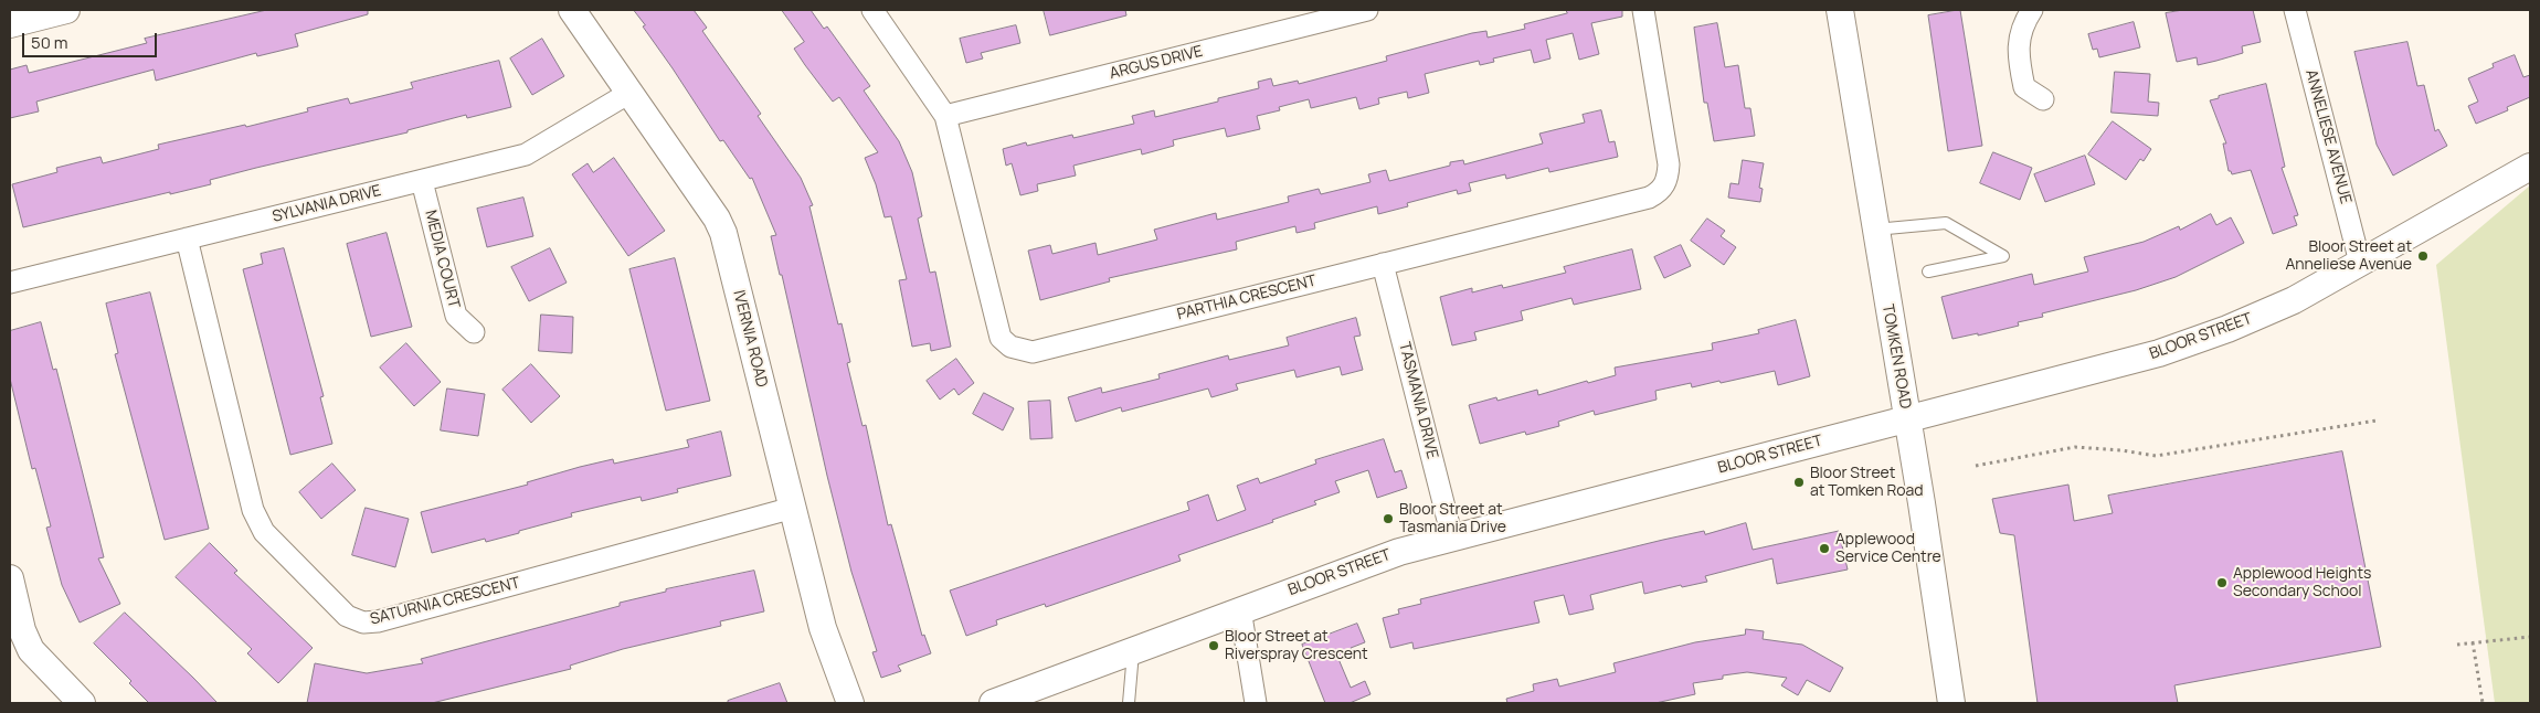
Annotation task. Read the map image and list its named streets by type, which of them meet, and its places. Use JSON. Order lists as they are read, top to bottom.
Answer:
{
  "streets": {
    "street": [
      "ARGUS DRIVE",
      "ANNELIESE AVENUE",
      "SYLVANIA DRIVE",
      "MEDIA COURT",
      "PARTHIA CRESCENT",
      "BLOOR STREET",
      "IVERNIA ROAD",
      "TOMKEN ROAD",
      "TASMANIA DRIVE",
      "SATURNIA CRESCENT"
    ]
  },
  "crossings": [
    ["ARGUS DRIVE", "PARTHIA CRESCENT"],
    ["ANNELIESE AVENUE", "BLOOR STREET"],
    ["SYLVANIA DRIVE", "MEDIA COURT"],
    ["SYLVANIA DRIVE", "IVERNIA ROAD"],
    ["SYLVANIA DRIVE", "SATURNIA CRESCENT"],
    ["PARTHIA CRESCENT", "TASMANIA DRIVE"],
    ["BLOOR STREET", "TOMKEN ROAD"],
    ["BLOOR STREET", "TASMANIA DRIVE"],
    ["IVERNIA ROAD", "SATURNIA CRESCENT"]
  ],
  "places": [
    "Bloor Street at Anneliese Avenue",
    "Bloor Street at Tomken Road",
    "Bloor Street at Tasmania Drive",
    "Applewood Service Centre",
    "Applewood Heights Secondary School",
    "Bloor Street at Riverspray Crescent"
  ],
  "scale_bar": "50 m"
}
